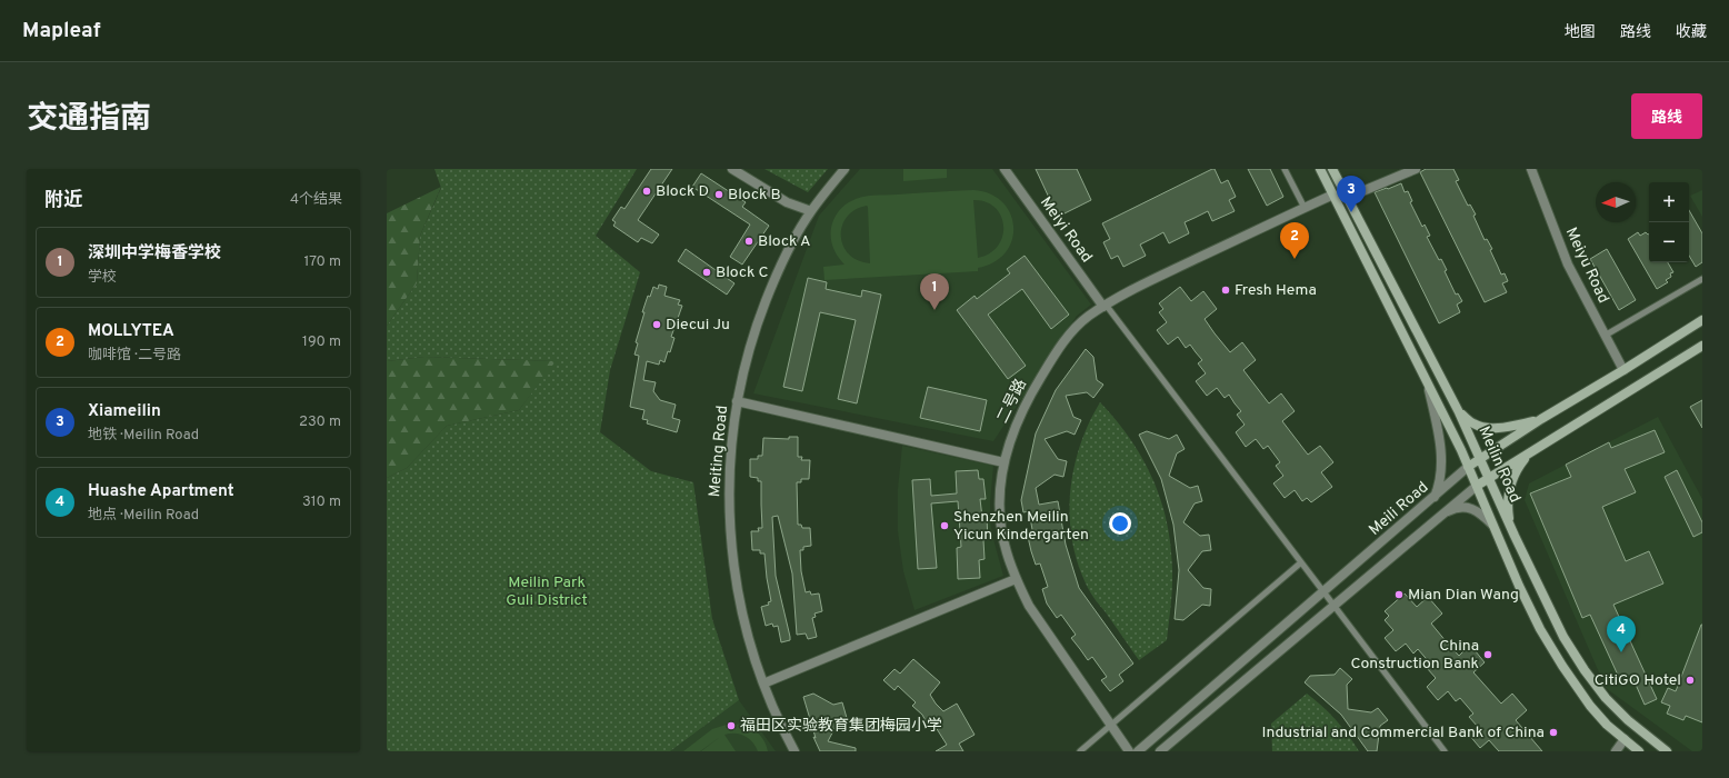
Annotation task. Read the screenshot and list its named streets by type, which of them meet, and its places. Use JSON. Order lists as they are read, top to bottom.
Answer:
{
  "streets": {
    "main road": ["Meilin Road", "Meili Road"],
    "street": [
      "Meiyi Road",
      "Meiyu Road",
      "二号路",
      "Meiting Road"
    ]
  },
  "crossings": [
    ["Meiyi Road", "二号路"],
    ["Meiyu Road", "Meili Road"],
    ["二号路", "Meilin Road"],
    ["Meilin Road", "Meili Road"]
  ],
  "parks": ["Meilin Park Guli District"],
  "places": [
    "Block D",
    "Block B",
    "Block A",
    "Block C",
    "Fresh Hema",
    "Diecui Ju",
    "Shenzhen Meilin Yicun Kindergarten",
    "Mian Dian Wang",
    "China Construction Bank",
    "CitiGO Hotel",
    "福田区实验教育集团梅园小学",
    "Industrial and Commercial Bank of China"
  ],
  "north": "left",
  "page": {
    "header": "Mapleaf",
    "nav": ["地图", "路线", "收藏"],
    "title": "交通指南",
    "buttons": "路线",
    "heading": ["附近", "4个结果"],
    "pins": [
      "3",
      "2",
      "1",
      "4"
    ],
    "map_buttons": ["+", "−"],
    "list": [
      {
        "mark": "1",
        "name": "深圳中学梅香学校",
        "note": "学校",
        "value": "170 m"
      },
      {
        "mark": "2",
        "name": "MOLLYTEA",
        "note": "咖啡馆 · 二号路",
        "value": "190 m"
      },
      {
        "mark": "3",
        "name": "Xiameilin",
        "note": "地铁 · Meilin Road",
        "value": "230 m"
      },
      {
        "mark": "4",
        "name": "Huashe Apartment",
        "note": "地点 · Meilin Road",
        "value": "310 m"
      }
    ]
  }
}
